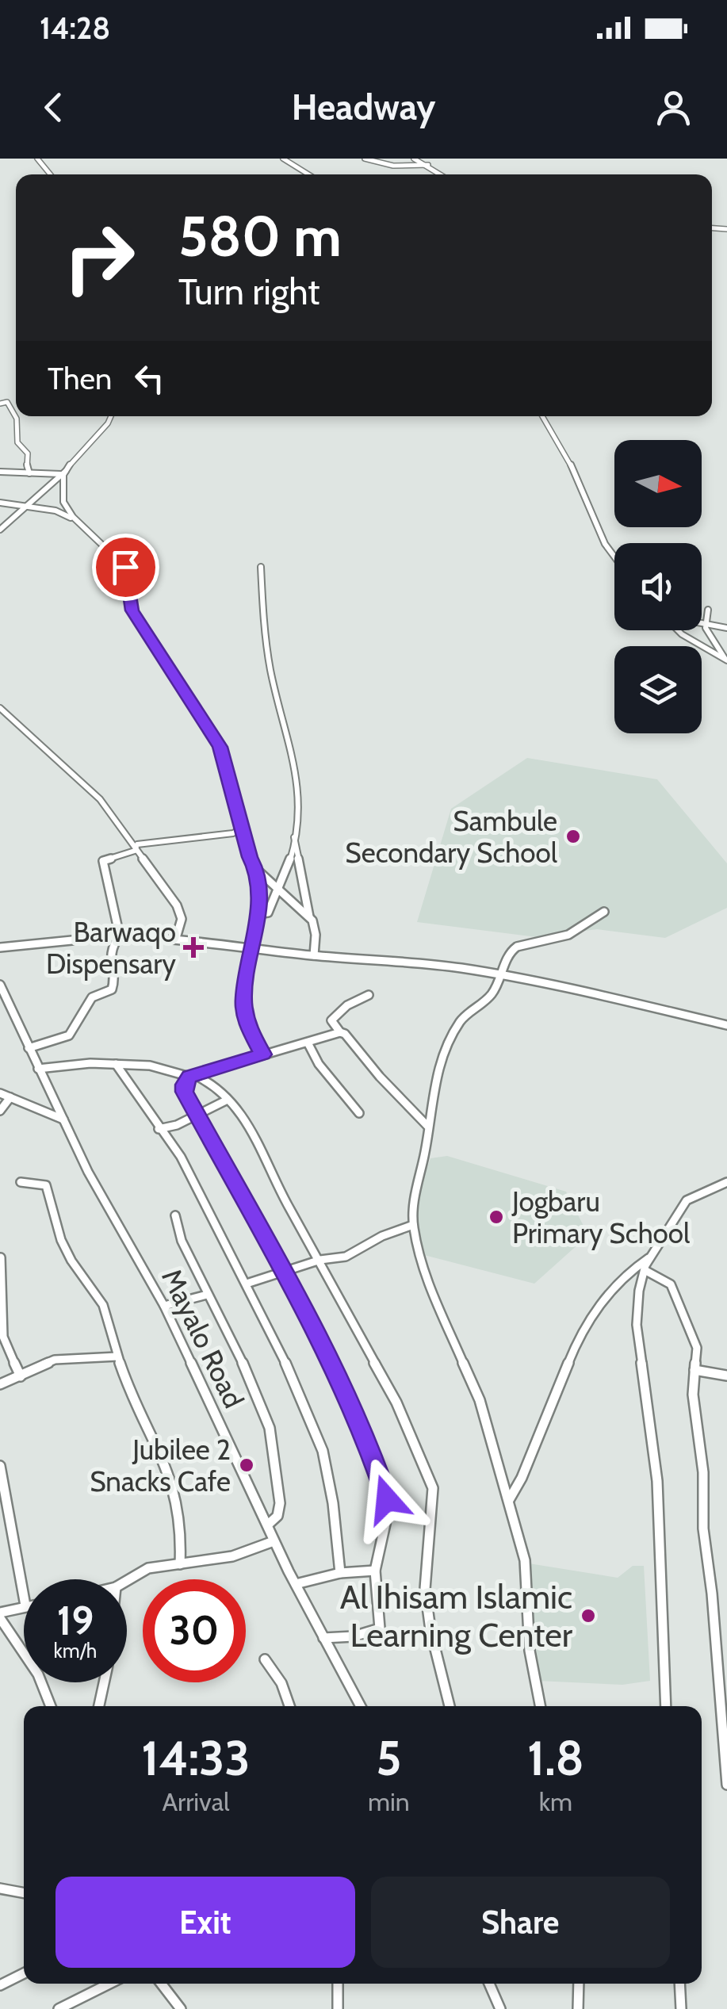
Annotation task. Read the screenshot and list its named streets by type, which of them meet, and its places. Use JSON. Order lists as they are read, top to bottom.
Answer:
{
  "streets": {
    "street": ["Mayalo Road"]
  },
  "places": {
    "other": [
      "Sambule Secondary School",
      "Jogbaru Primary School",
      "Jubilee 2 Snacks Cafe",
      "Al Ihisam Islamic Learning Center"
    ],
    "health": ["Barwaqo Dispensary"]
  },
  "north": "right",
  "page": {
    "status": "14:28",
    "header": "Headway",
    "turn": ["580 m", "Turn right"],
    "then": "Then",
    "speed": "19 km/h",
    "limit": "30",
    "eta": [
      "14:33",
      "Arrival",
      "5",
      "min",
      "1.8",
      "km"
    ],
    "buttons": ["Exit", "Share"]
  }
}
